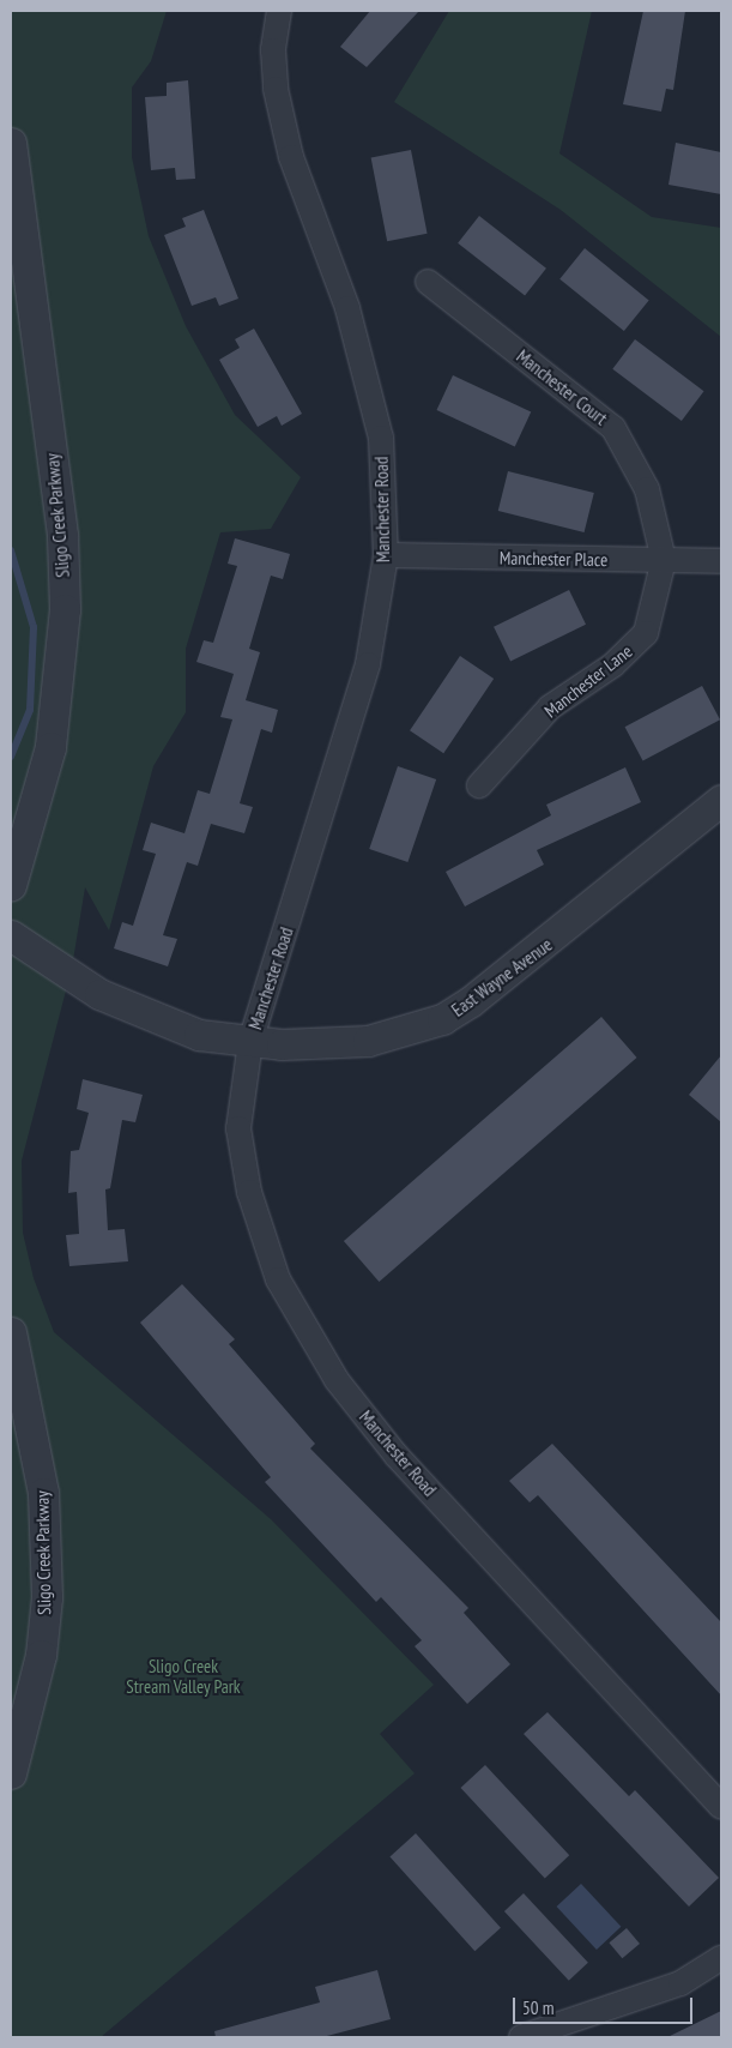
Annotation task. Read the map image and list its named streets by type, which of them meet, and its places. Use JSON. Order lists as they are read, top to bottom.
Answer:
{
  "streets": {
    "street": [
      "Manchester Court",
      "Manchester Road",
      "Sligo Creek Parkway",
      "Manchester Place",
      "Manchester Lane",
      "East Wayne Avenue"
    ]
  },
  "crossings": [
    ["Manchester Court", "Manchester Place"],
    ["Manchester Court", "Manchester Lane"],
    ["Manchester Road", "Manchester Place"],
    ["Manchester Road", "East Wayne Avenue"],
    ["Manchester Place", "Manchester Lane"]
  ],
  "parks": ["Sligo Creek Stream Valley Park"],
  "scale_bar": "50 m"
}
